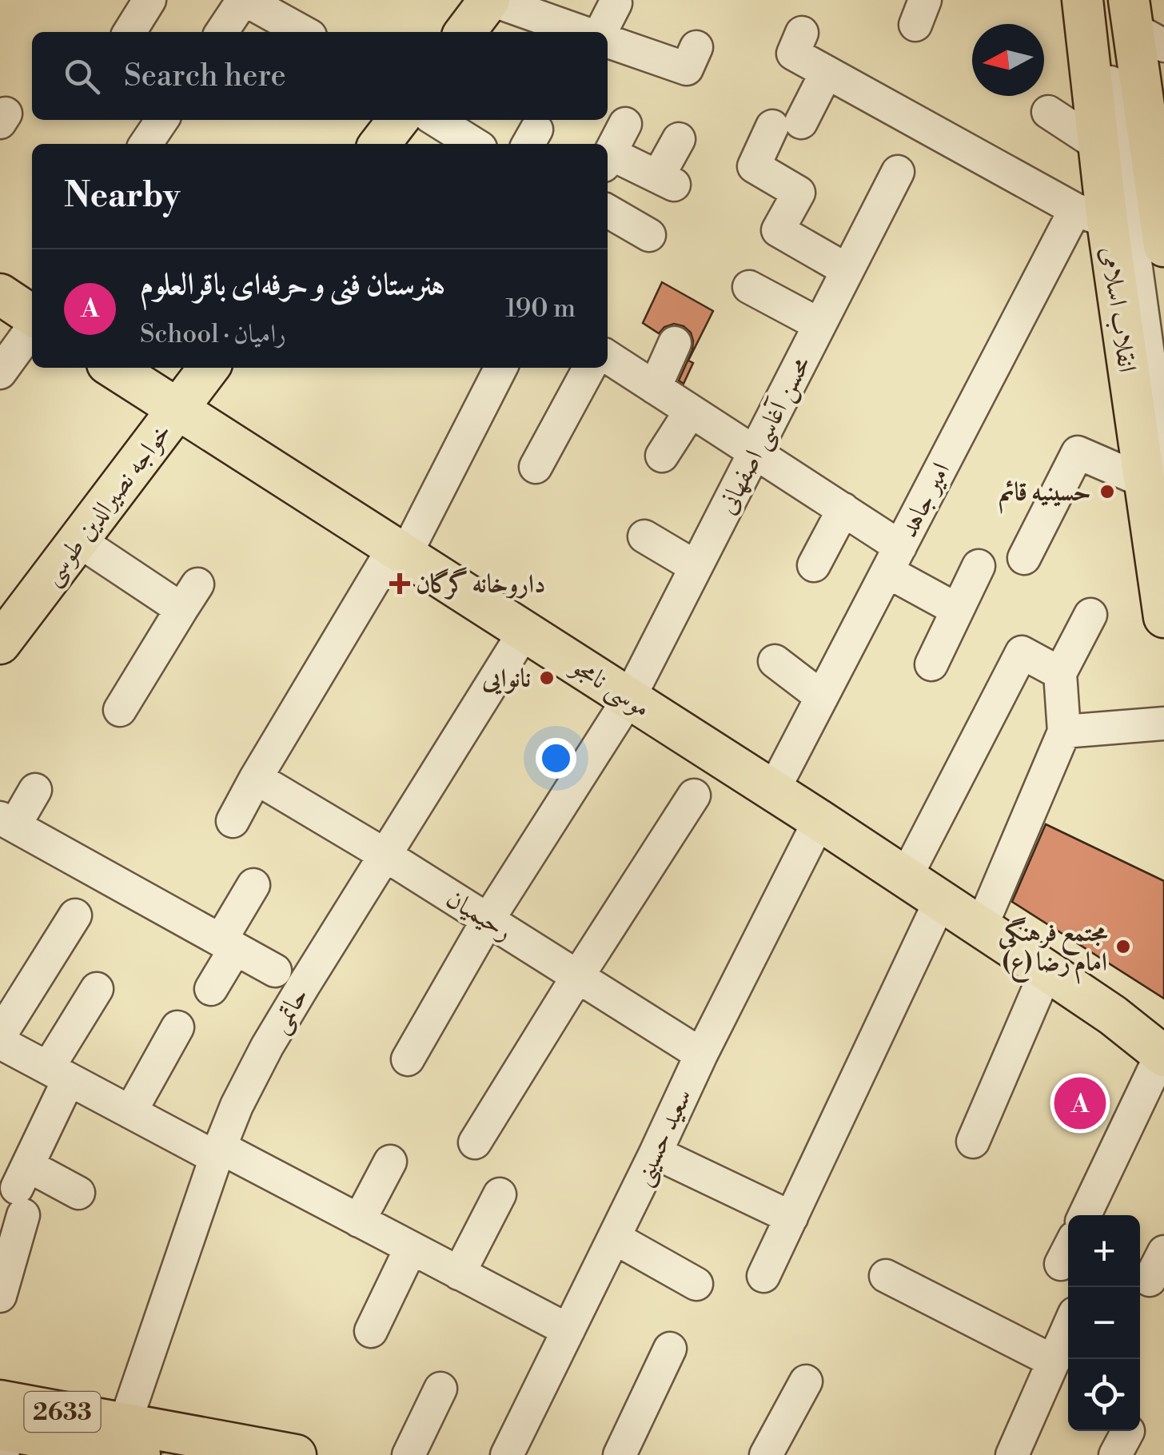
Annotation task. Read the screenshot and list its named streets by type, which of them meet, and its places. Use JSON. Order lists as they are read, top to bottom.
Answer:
{
  "streets": {
    "main road": [
      "انقلاب اسلامی",
      "خواجه نصیرالدین طوسی",
      "موسی نامجو",
      "2633"
    ],
    "street": [
      "محسن آغاسی اصفهانی",
      "امیر جاهد",
      "رحیمیان",
      "حاتمی",
      "سعید حسینی"
    ]
  },
  "crossings": [
    ["انقلاب اسلامی", "امیر جاهد"],
    ["محسن آغاسی اصفهانی", "موسی نامجو"],
    ["محسن آغاسی اصفهانی", "رحیمیان"],
    ["امیر جاهد", "موسی نامجو"],
    ["خواجه نصیرالدین طوسی", "موسی نامجو"],
    ["موسی نامجو", "حاتمی"],
    ["موسی نامجو", "سعید حسینی"],
    ["رحیمیان", "حاتمی"],
    ["رحیمیان", "سعید حسینی"],
    ["حاتمی", "2633"]
  ],
  "places": {
    "other": ["حسینیه قائم", "نانوایی", "مجتمع فرهنگی امام رضا (ع)"],
    "health": ["داروخانه گرگان"]
  },
  "north": "left",
  "page": {
    "search": "Search here",
    "heading": "Nearby",
    "list": [
      {
        "mark": "A",
        "name": "هنرستان فنی و حرفه‌ای باقرالعلوم",
        "note": "School · رامیان",
        "value": "190 m"
      }
    ],
    "pins": "A",
    "map_buttons": ["+", "−"]
  }
}
